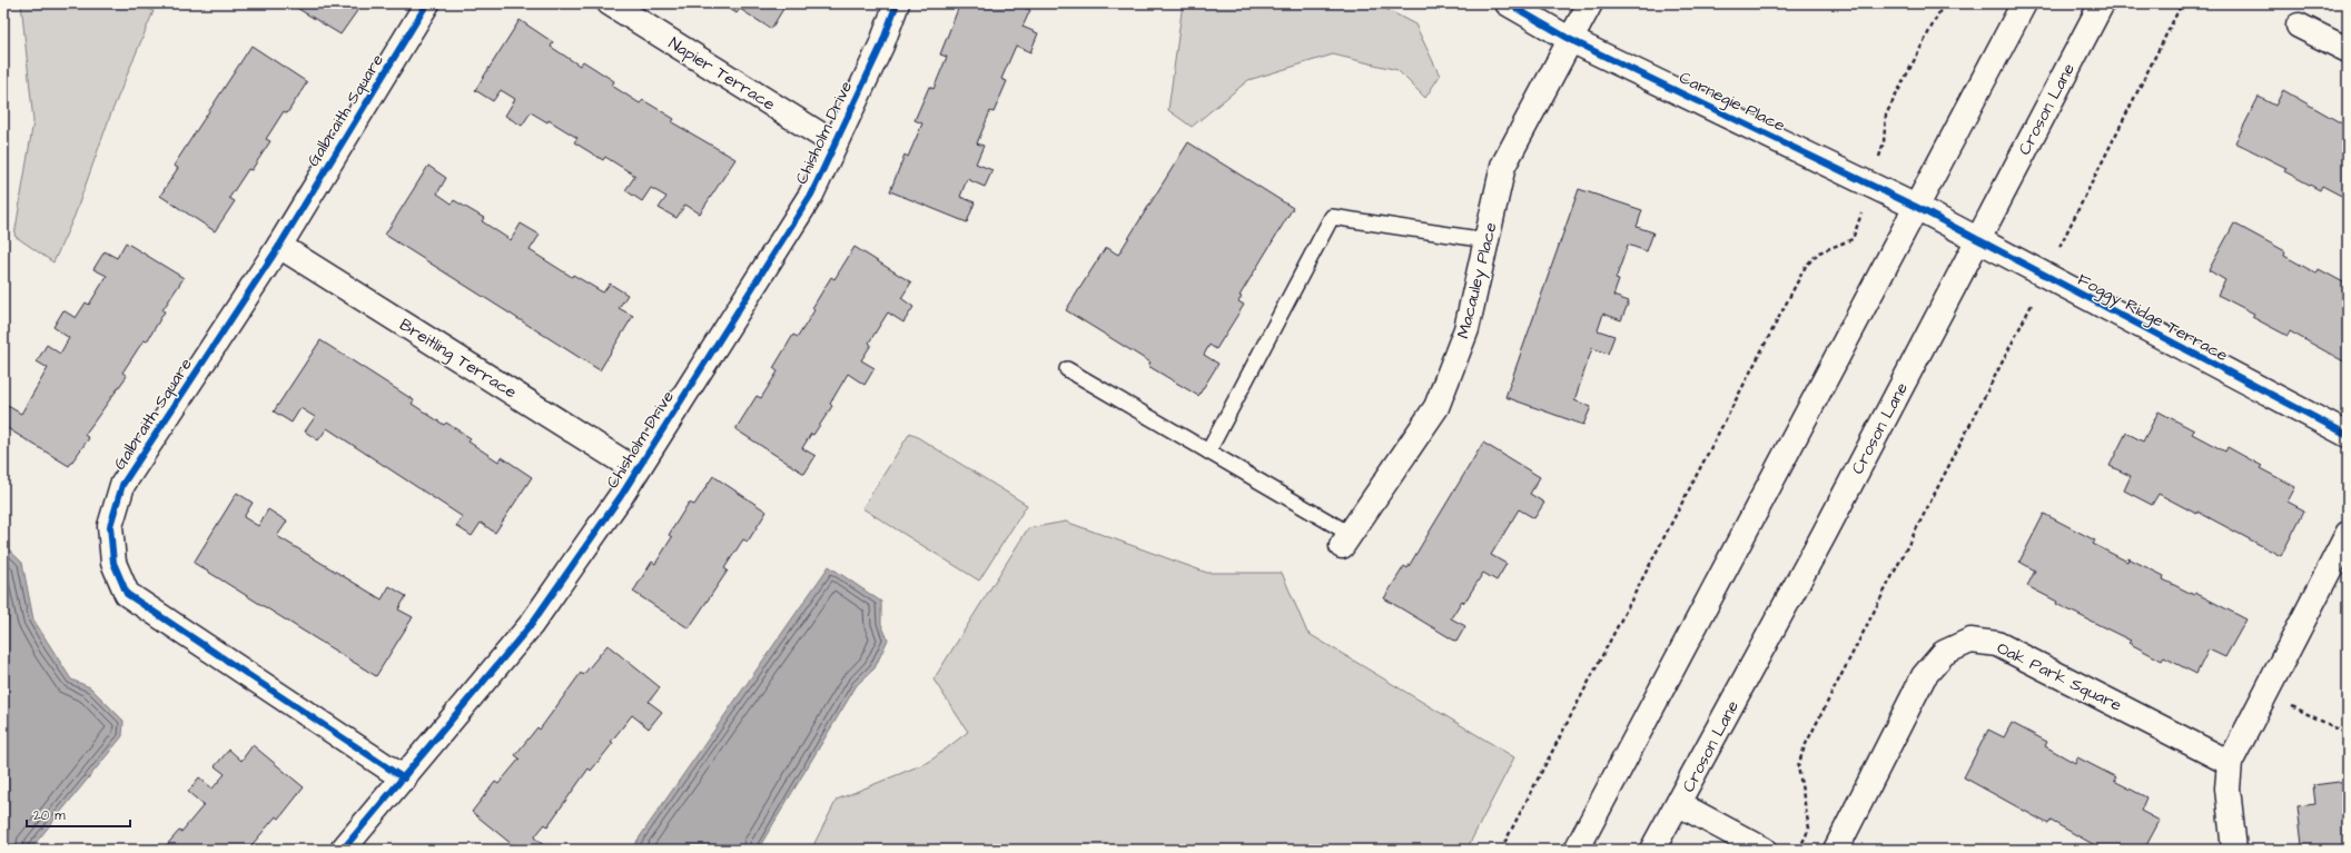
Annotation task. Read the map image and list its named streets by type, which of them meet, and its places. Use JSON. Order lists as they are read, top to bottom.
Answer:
{
  "streets": {
    "street": [
      "Napier Terrace",
      "Carnegie Place",
      "Croson Lane",
      "Galbraith Square",
      "Chisholm Drive",
      "Macauley Place",
      "Foggy Ridge Terrace",
      "Breitling Terrace",
      "Oak Park Square"
    ]
  },
  "crossings": [
    ["Napier Terrace", "Chisholm Drive"],
    ["Carnegie Place", "Macauley Place"],
    ["Carnegie Place", "Foggy Ridge Terrace"],
    ["Croson Lane", "Foggy Ridge Terrace"],
    ["Galbraith Square", "Chisholm Drive"],
    ["Galbraith Square", "Breitling Terrace"],
    ["Chisholm Drive", "Breitling Terrace"]
  ],
  "scale_bar": "20 m"
}
